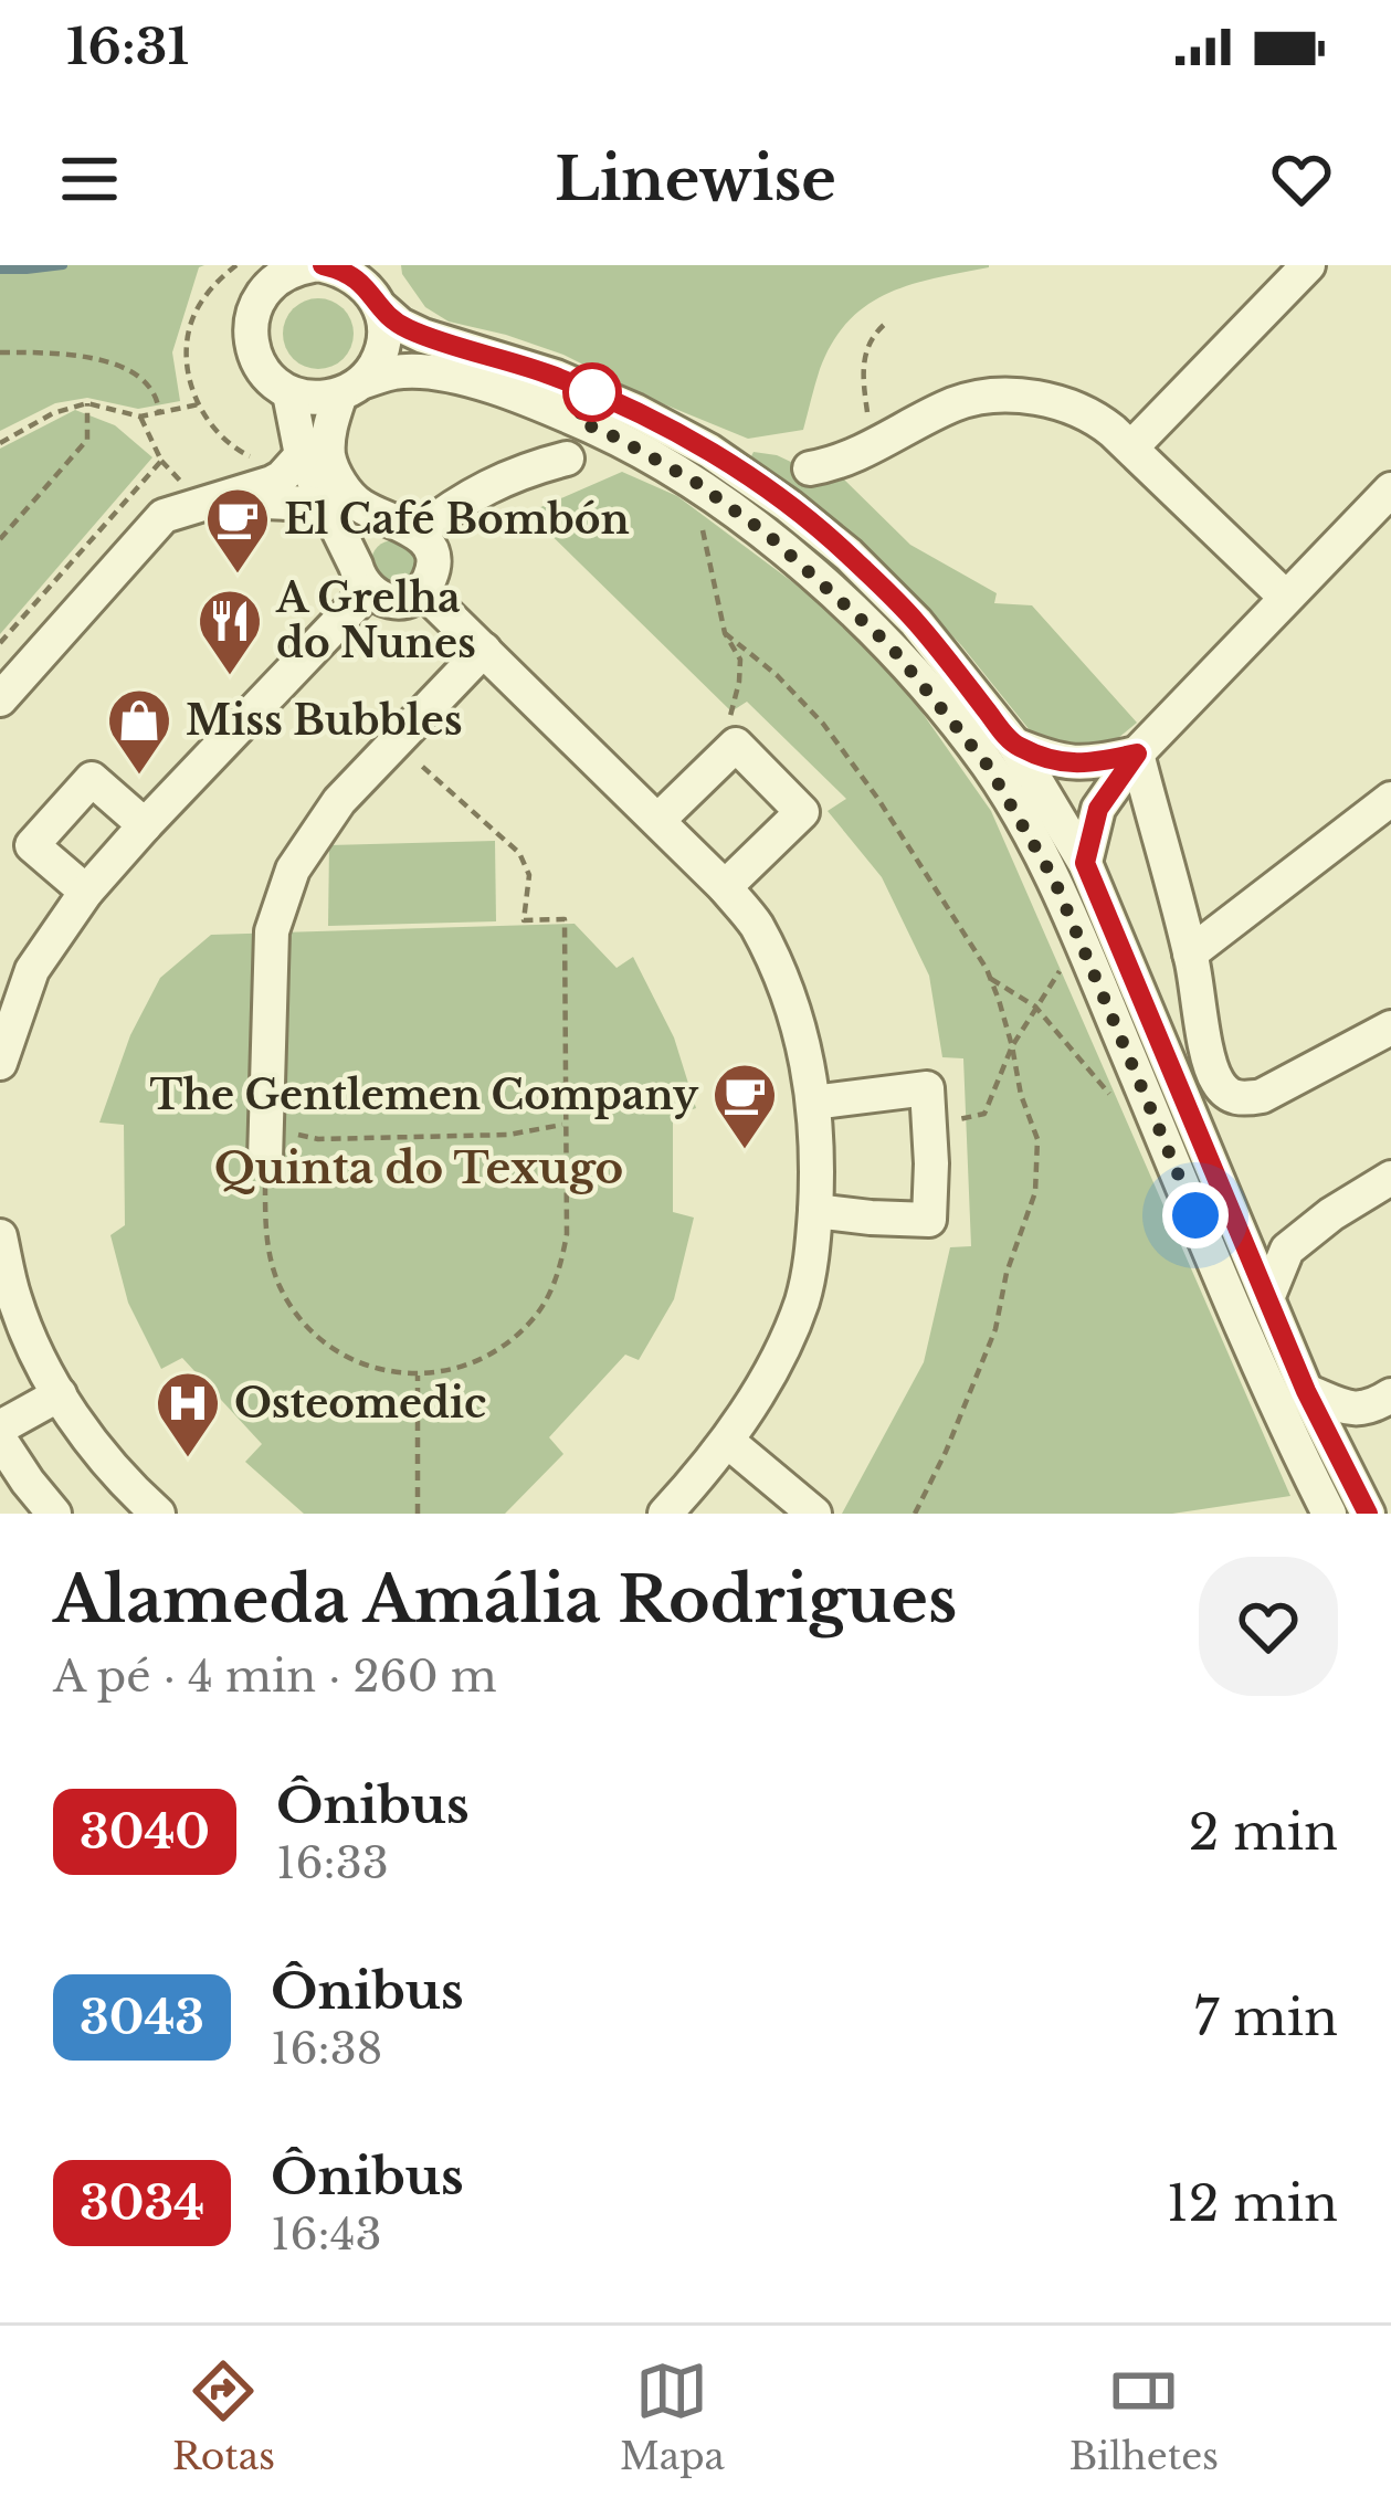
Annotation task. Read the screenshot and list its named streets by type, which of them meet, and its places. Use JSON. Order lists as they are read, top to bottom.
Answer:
{
  "districts": ["Quinta do Texugo"],
  "places": {
    "cafe": ["El Café Bombón", "The Gentlemen Company"],
    "restaurant": ["A Grelha do Nunes"],
    "shop": ["Miss Bubbles"],
    "hospital": ["Osteomedic"]
  },
  "lines": ["bus line 3040"],
  "page": {
    "status": "16:31",
    "header": "Linewise",
    "heading": ["Alameda Amália Rodrigues", "A pé · 4 min · 260 m"],
    "list": [
      {
        "mark": "3040",
        "name": "Ônibus",
        "note": "16:33",
        "value": "2 min"
      },
      {
        "mark": "3043",
        "name": "Ônibus",
        "note": "16:38",
        "value": "7 min"
      },
      {
        "mark": "3034",
        "name": "Ônibus",
        "note": "16:43",
        "value": "12 min"
      }
    ],
    "tabs": ["Rotas", "Mapa", "Bilhetes"]
  }
}
